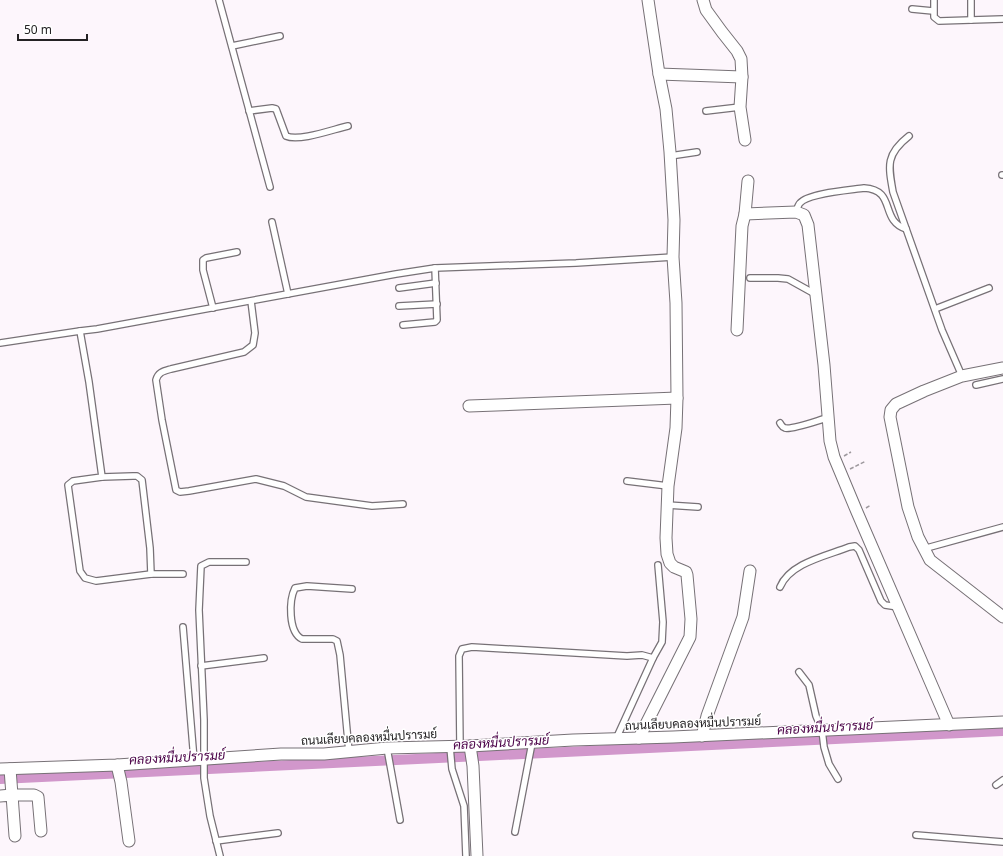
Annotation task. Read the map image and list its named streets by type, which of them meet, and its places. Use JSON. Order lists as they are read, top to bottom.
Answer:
{
  "streets": {
    "street": ["ถนนเลียบคลองหมื่นปรารมย์"]
  },
  "water": ["คลองหมื่นปรารมย์"],
  "scale_bar": "50 m"
}
